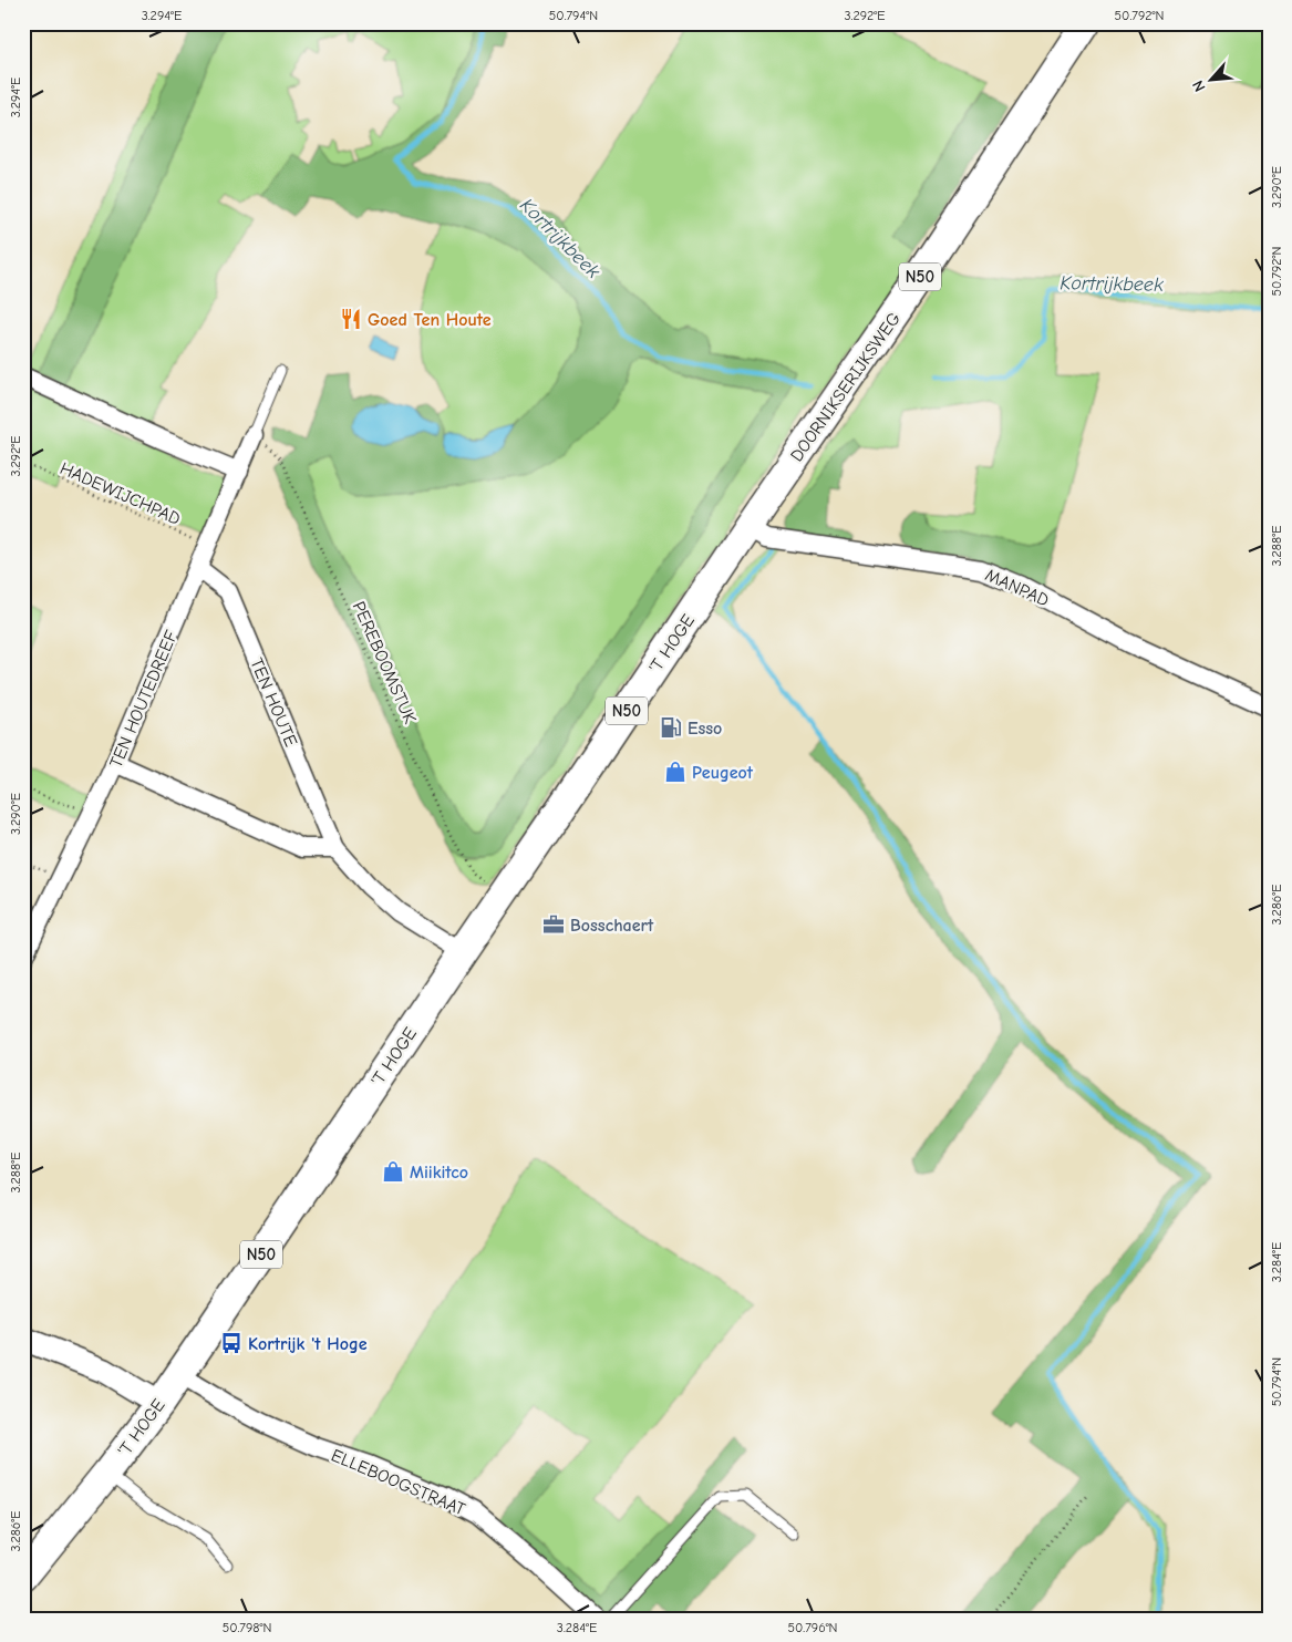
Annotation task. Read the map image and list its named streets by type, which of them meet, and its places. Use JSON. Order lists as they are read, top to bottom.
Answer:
{
  "streets": {
    "main road": ["N50", "DOORNIKSERIJKSWEG", "'T HOGE"],
    "street": [
      "MANPAD",
      "TEN HOUTEDREEF",
      "TEN HOUTE",
      "ELLEBOOGSTRAAT"
    ],
    "path": ["HADEWIJCHPAD", "PEREBOOMSTUK"]
  },
  "crossings": [
    ["DOORNIKSERIJKSWEG", "MANPAD"],
    ["DOORNIKSERIJKSWEG", "'T HOGE"],
    ["HADEWIJCHPAD", "TEN HOUTEDREEF"],
    ["MANPAD", "'T HOGE"],
    ["'T HOGE", "PEREBOOMSTUK"],
    ["'T HOGE", "TEN HOUTE"],
    ["'T HOGE", "ELLEBOOGSTRAAT"],
    ["PEREBOOMSTUK", "TEN HOUTEDREEF"],
    ["TEN HOUTEDREEF", "TEN HOUTE"]
  ],
  "water": ["Kortrijkbeek"],
  "places": {
    "restaurant": ["Goed Ten Houte"],
    "fuel station": ["Esso"],
    "shop": ["Peugeot", "Miikitco"],
    "office": ["Bosschaert"],
    "bus stop": ["Kortrijk 't Hoge"]
  },
  "north": "bottom left",
  "coordinates": [
    "3.294°E",
    "50.794°N",
    "3.292°E",
    "50.792°N",
    "3.290°E",
    "3.288°E",
    "3.286°E",
    "3.284°E",
    "50.798°N",
    "50.796°N"
  ]
}
